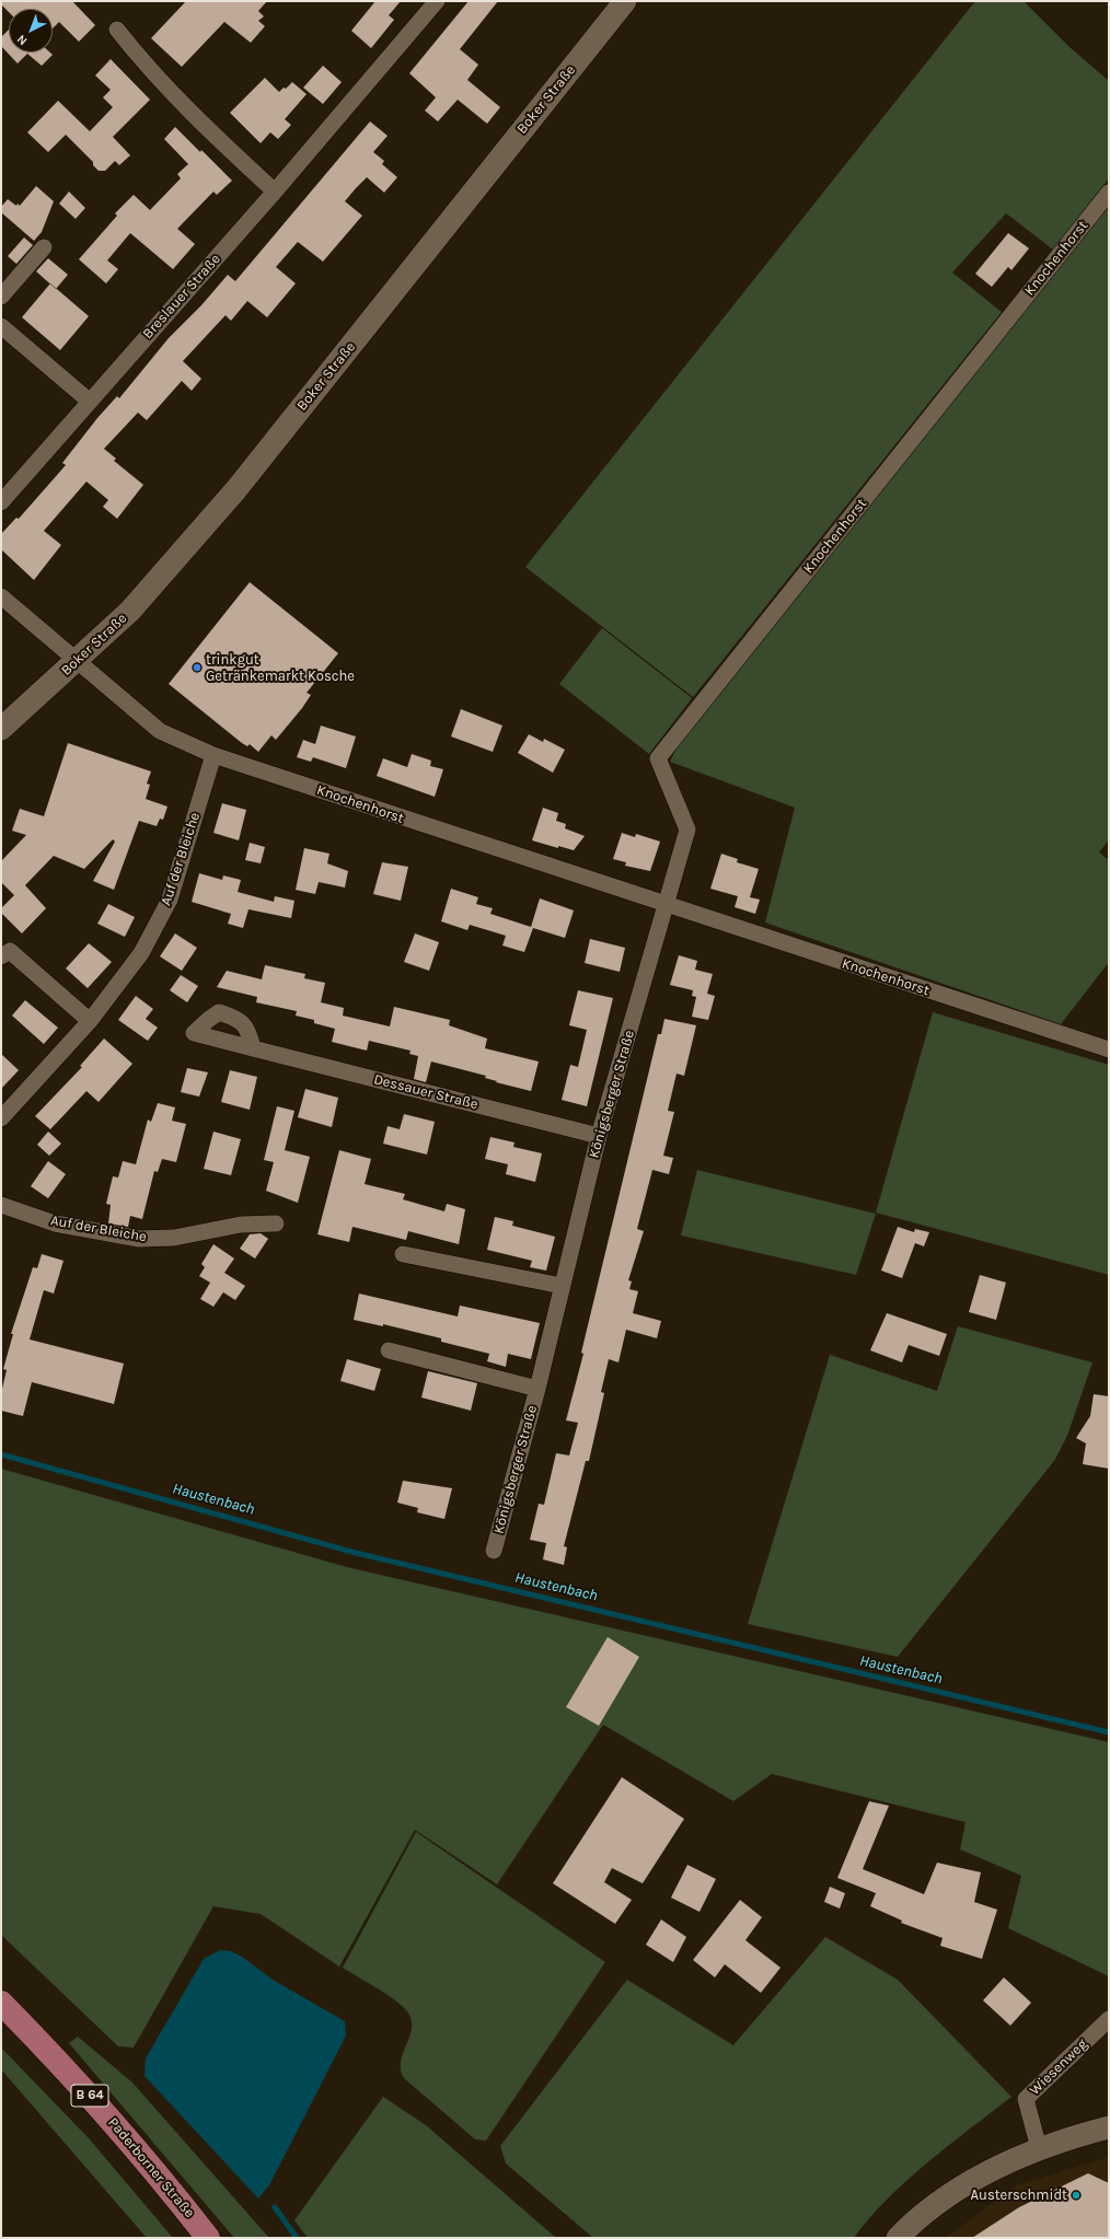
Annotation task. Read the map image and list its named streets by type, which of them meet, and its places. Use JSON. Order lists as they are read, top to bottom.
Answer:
{
  "streets": {
    "main road": ["Boker Straße", "B 64", "Paderborner Straße"],
    "street": [
      "Knochenhorst",
      "Breslauer Straße",
      "Auf der Bleiche",
      "Dessauer Straße",
      "Königsberger Straße",
      "Wiesenweg"
    ]
  },
  "crossings": [
    ["Boker Straße", "Knochenhorst"],
    ["Knochenhorst", "Auf der Bleiche"],
    ["Knochenhorst", "Königsberger Straße"],
    ["Dessauer Straße", "Königsberger Straße"]
  ],
  "water": ["Haustenbach"],
  "places": ["trinkgut Getränkemarkt Kosche", "Austerschmidt"],
  "north": "bottom left"
}
